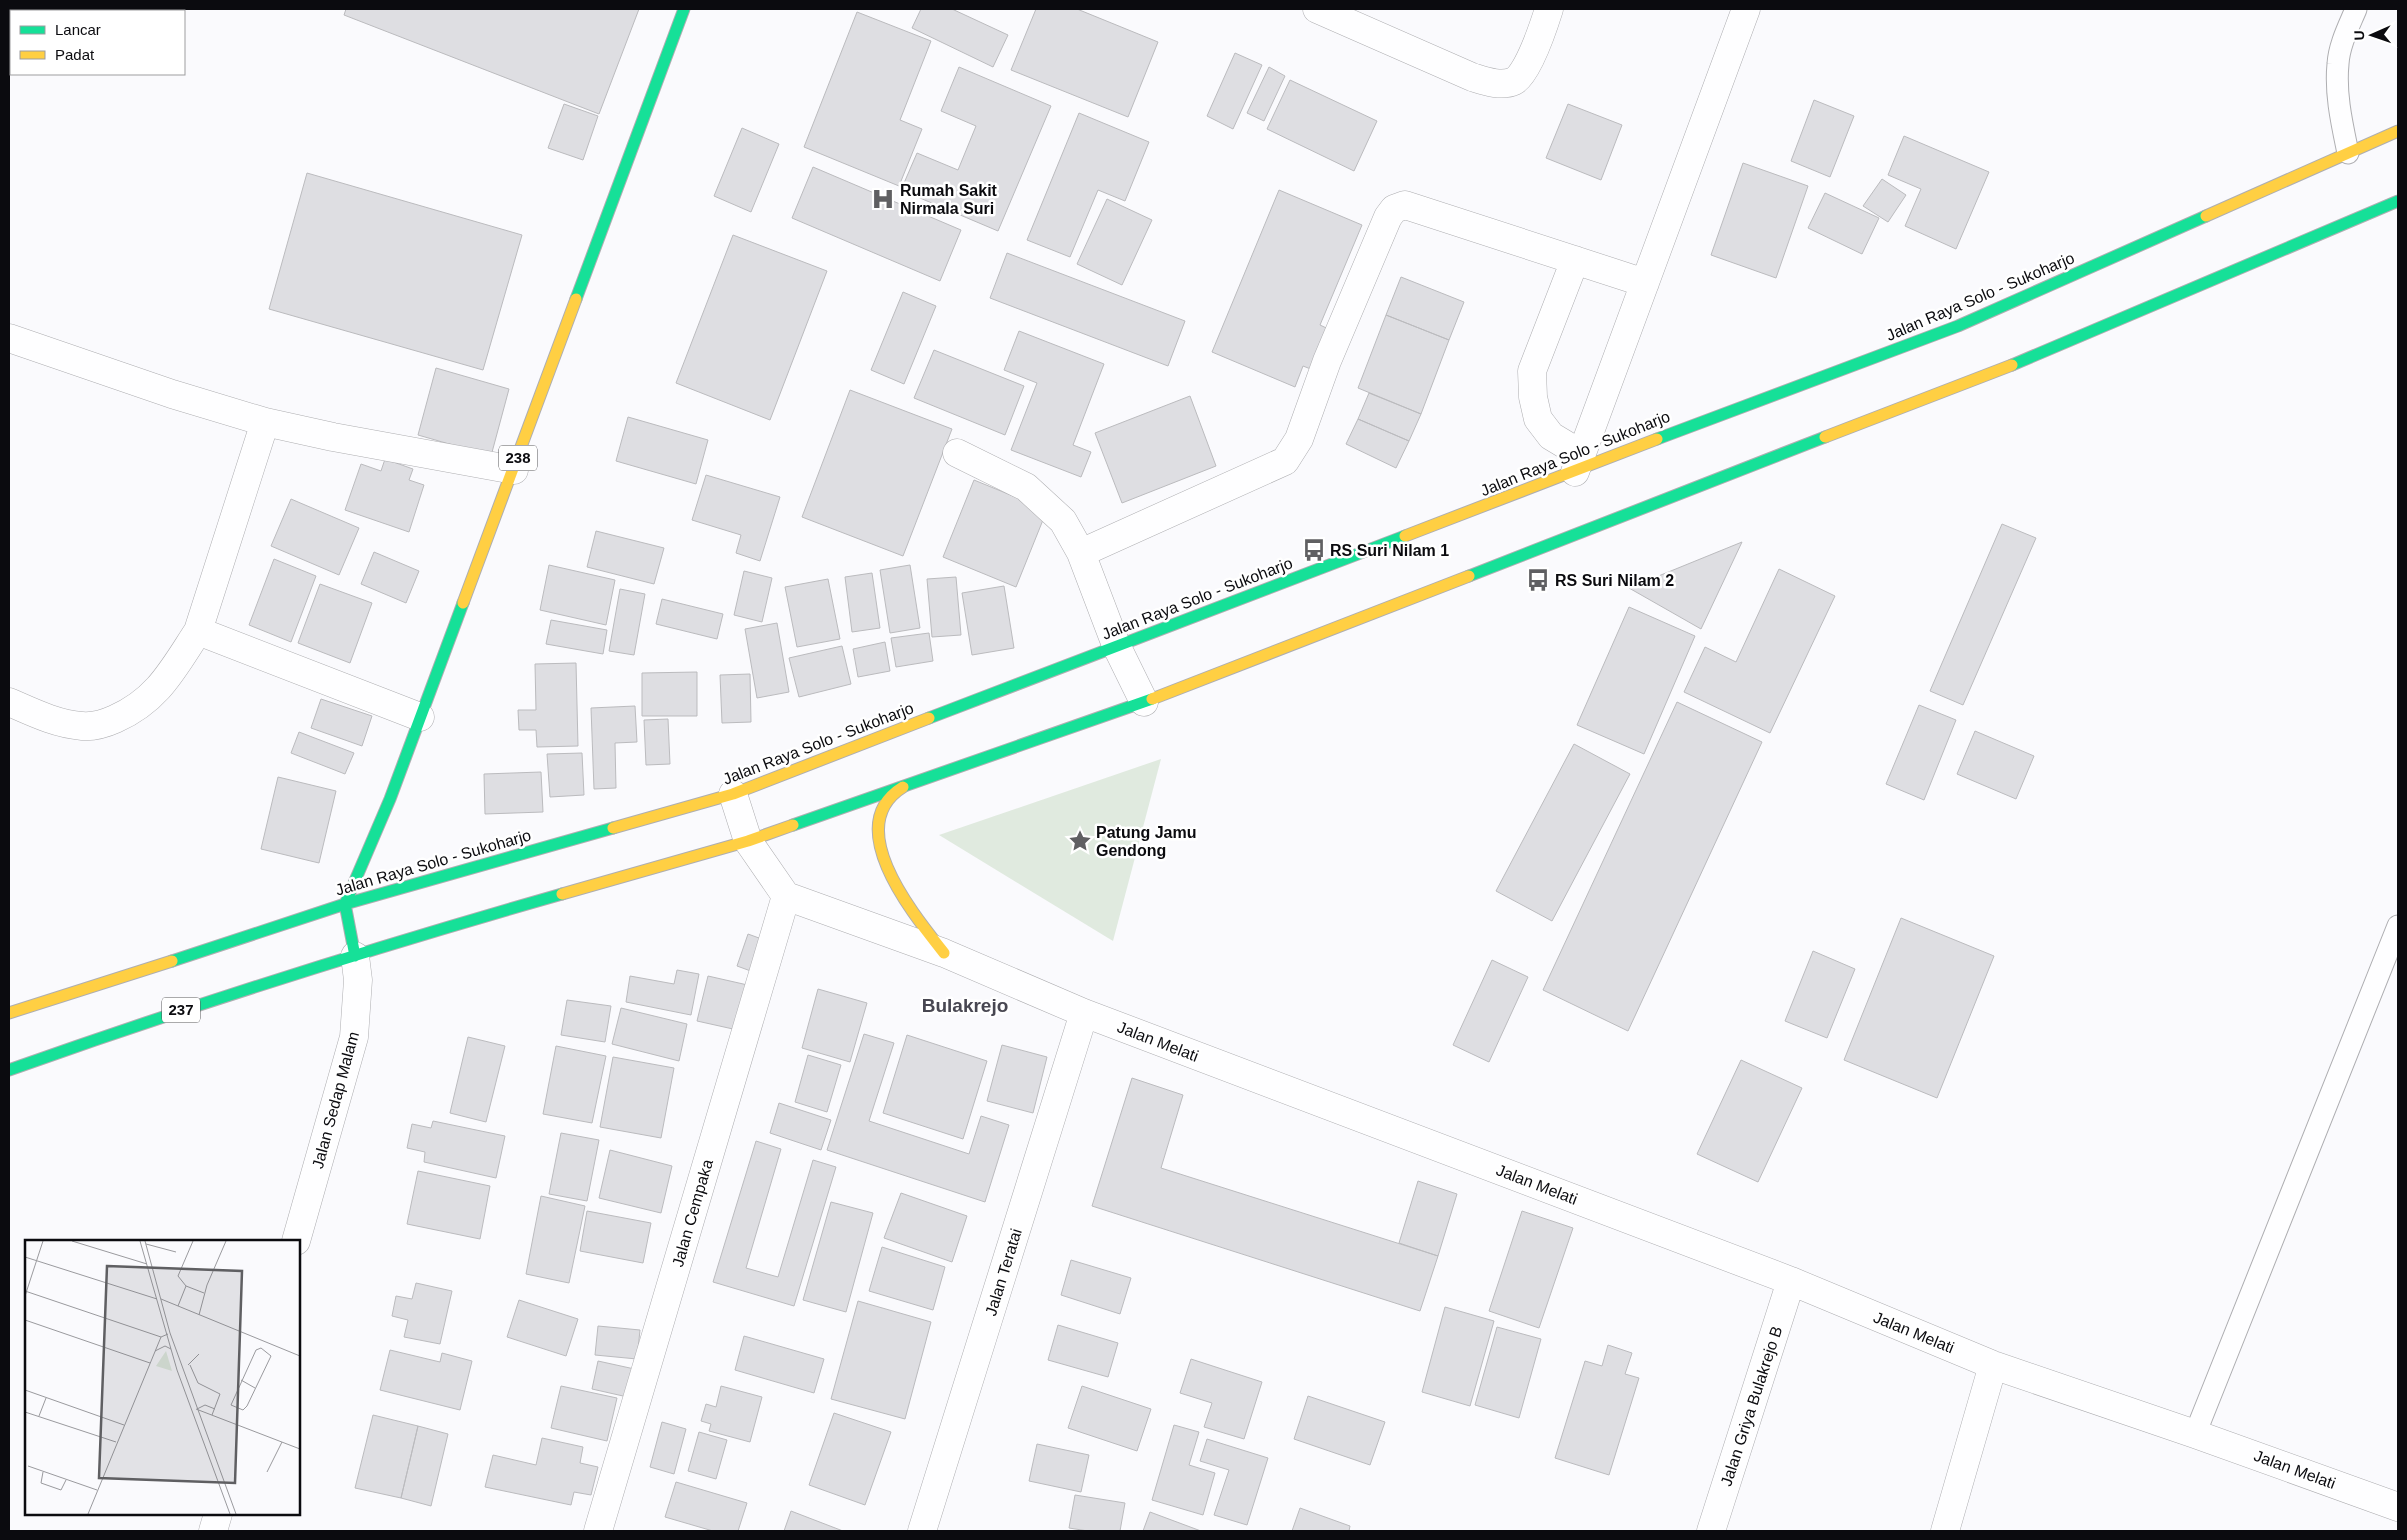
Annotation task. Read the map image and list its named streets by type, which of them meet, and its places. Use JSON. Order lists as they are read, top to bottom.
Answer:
{
  "streets": {
    "main road": ["Jalan Raya Solo - Sukoharjo", "238", "237"],
    "street": [
      "Jalan Melati",
      "Jalan Sedap Malam",
      "Jalan Cempaka",
      "Jalan Teratai",
      "Jalan Griya Bulakrejo B"
    ]
  },
  "crossings": [
    ["Jalan Raya Solo - Sukoharjo", "238"],
    ["237", "Jalan Sedap Malam"],
    ["Jalan Melati", "Jalan Cempaka"],
    ["Jalan Melati", "Jalan Teratai"],
    ["Jalan Melati", "Jalan Griya Bulakrejo B"]
  ],
  "districts": ["Bulakrejo"],
  "places": {
    "hospital": ["Rumah Sakit Nirmala Suri"],
    "bus stop": ["RS Suri Nilam 1", "RS Suri Nilam 2"],
    "place": ["Patung Jamu Gendong"]
  },
  "legend": ["Lancar", "Padat"],
  "north": "left"
}
